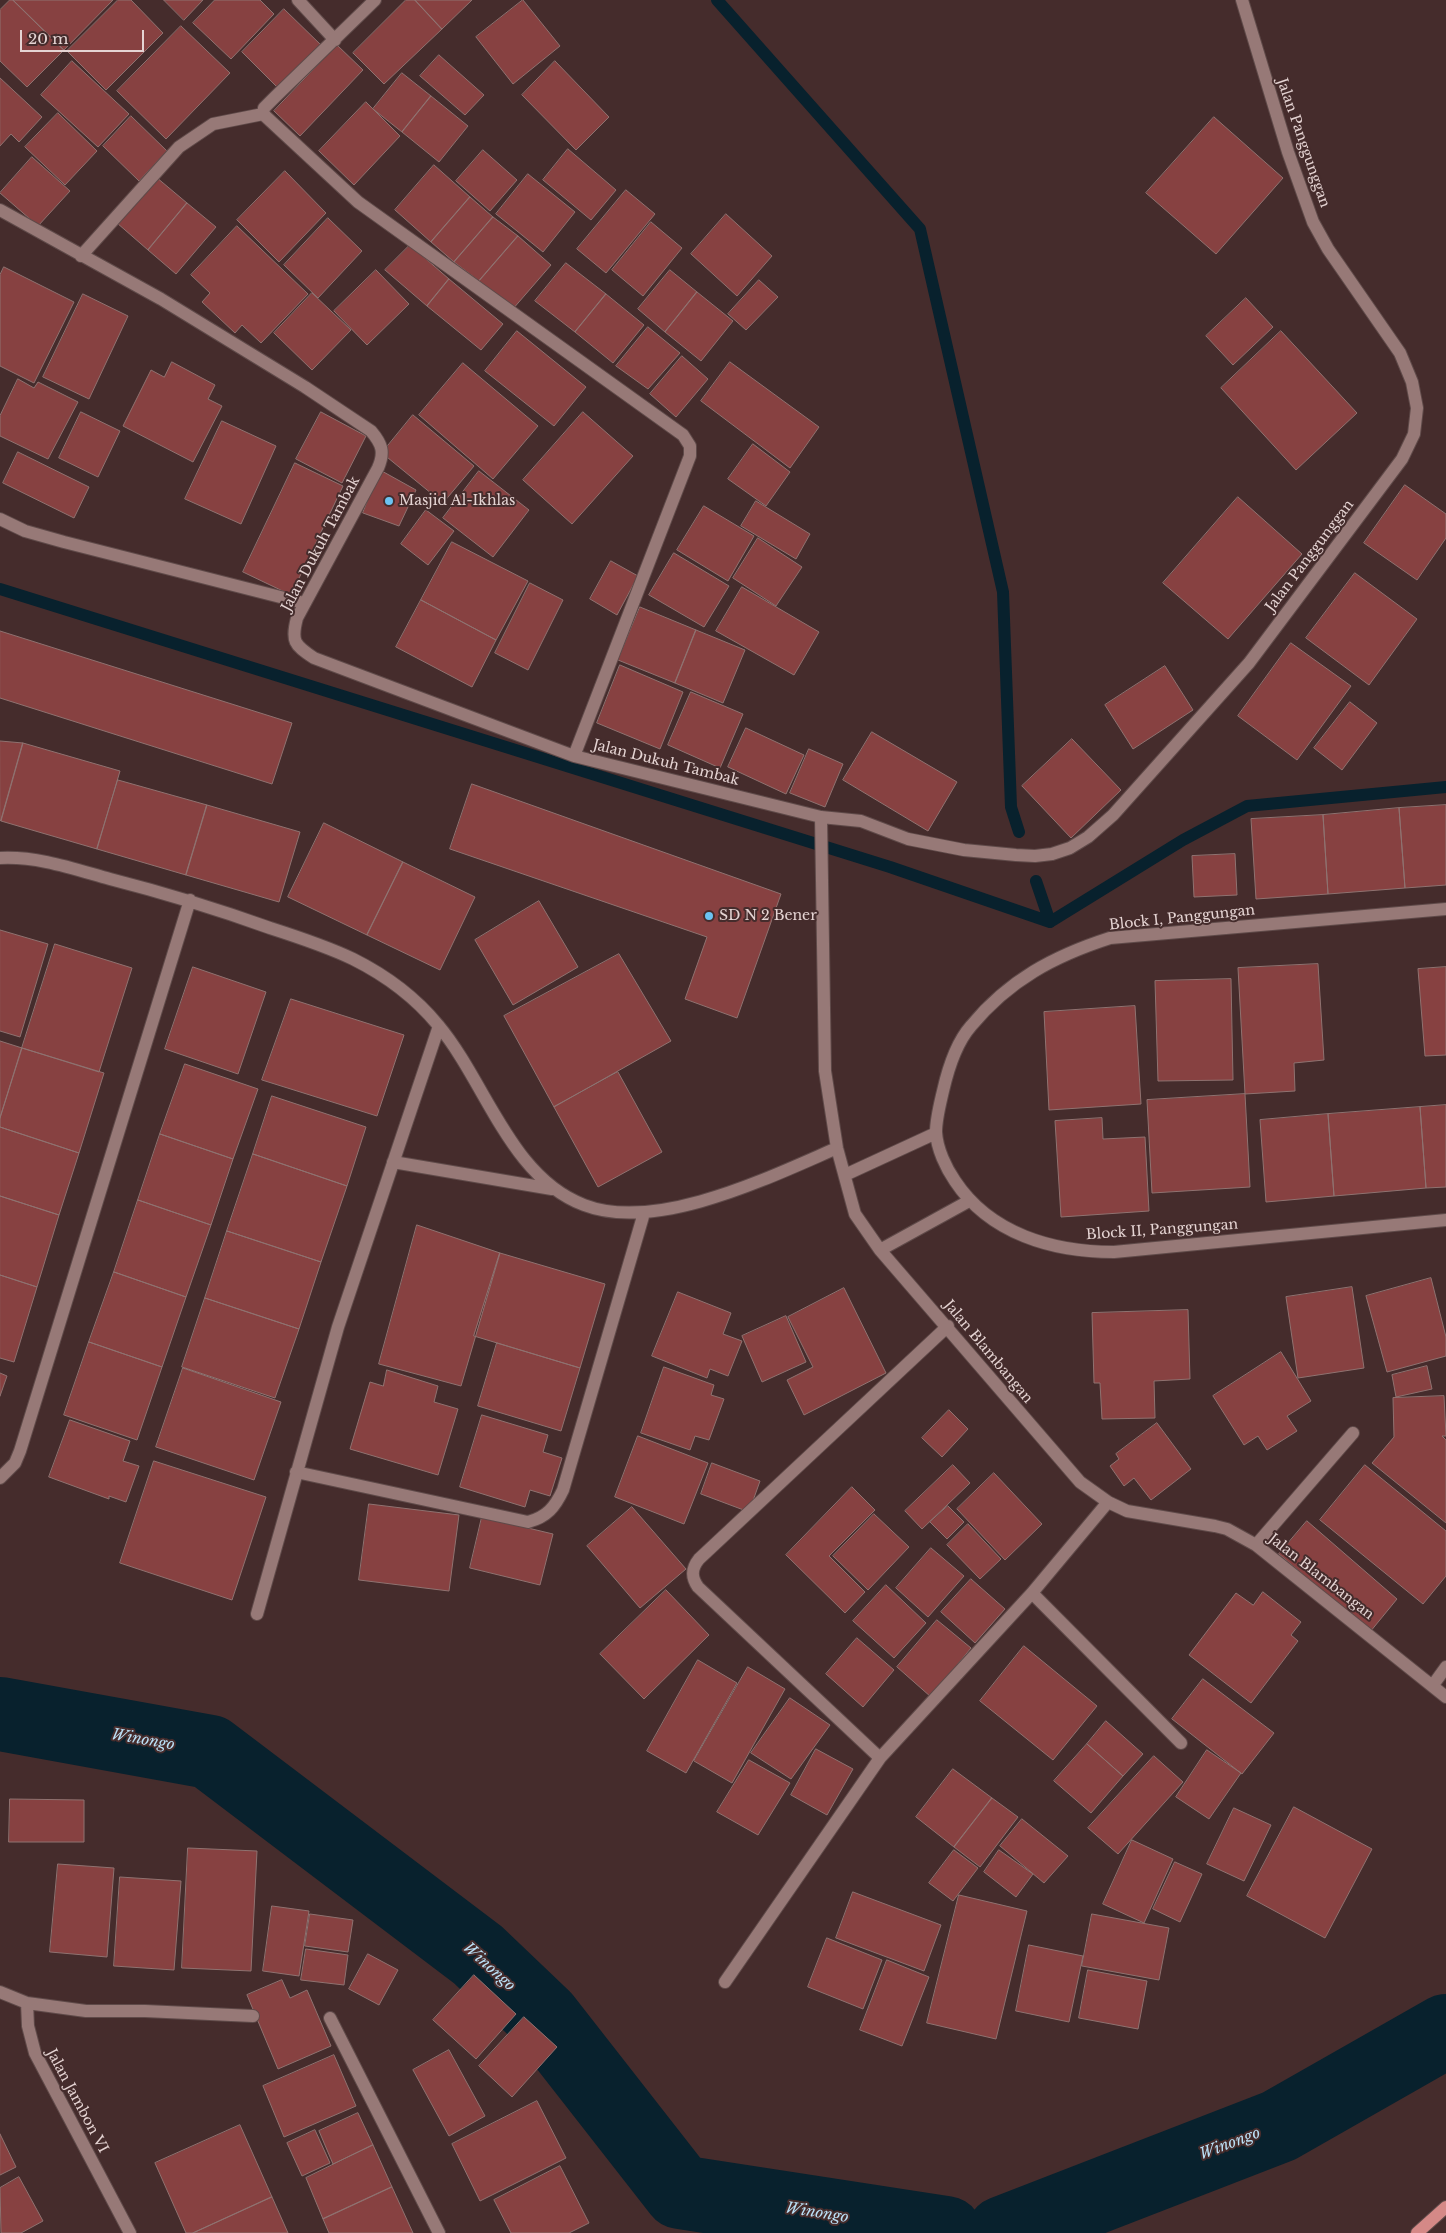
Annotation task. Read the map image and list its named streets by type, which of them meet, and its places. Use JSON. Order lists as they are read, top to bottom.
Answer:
{
  "streets": {
    "street": [
      "Jalan Panggunggan",
      "Jalan Dukuh Tambak",
      "Block I, Panggungan",
      "Block II, Panggungan",
      "Jalan Blambangan",
      "Jalan Jambon VI"
    ]
  },
  "crossings": [
    ["Jalan Panggunggan", "Jalan Dukuh Tambak"],
    ["Jalan Panggunggan", "Jalan Blambangan"],
    ["Jalan Dukuh Tambak", "Jalan Blambangan"],
    ["Block I, Panggungan", "Block II, Panggungan"]
  ],
  "water": ["Winongo"],
  "places": ["Masjid Al-Ikhlas", "SD N 2 Bener"],
  "scale_bar": "20 m"
}
